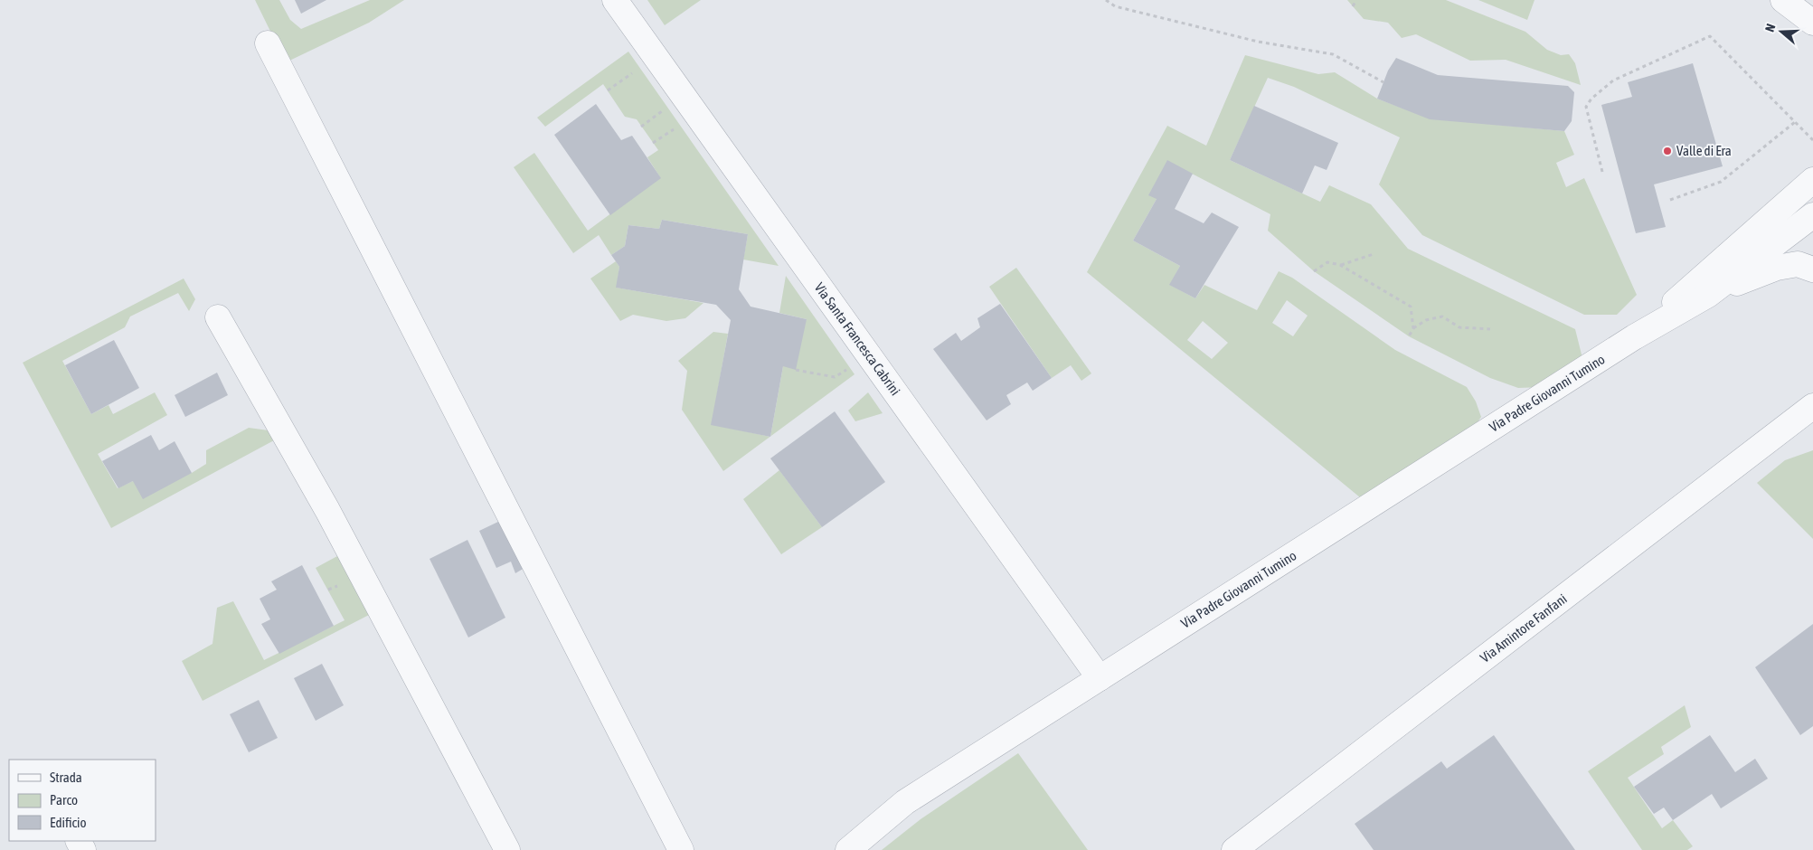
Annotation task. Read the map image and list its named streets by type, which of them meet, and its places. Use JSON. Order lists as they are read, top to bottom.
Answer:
{
  "streets": {
    "street": ["Via Santa Francesca Cabrini", "Via Padre Giovanni Tumino", "Via Amintore Fanfani"]
  },
  "crossings": [
    ["Via Santa Francesca Cabrini", "Via Padre Giovanni Tumino"]
  ],
  "places": ["Valle di Era"],
  "legend": ["Strada", "Parco", "Edificio"],
  "north": "left"
}
